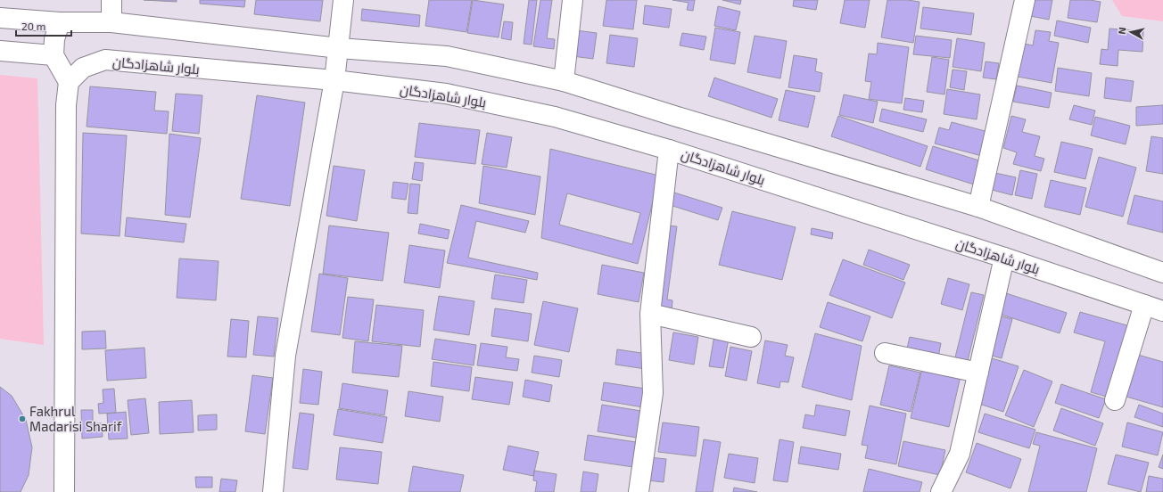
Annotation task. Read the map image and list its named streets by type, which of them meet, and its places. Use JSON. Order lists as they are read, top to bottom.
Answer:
{
  "streets": {
    "main road": ["بلوار شاهزادگان"]
  },
  "places": ["Fakhrul Madarisi Sharif"],
  "scale_bar": "20 m",
  "north": "left"
}
